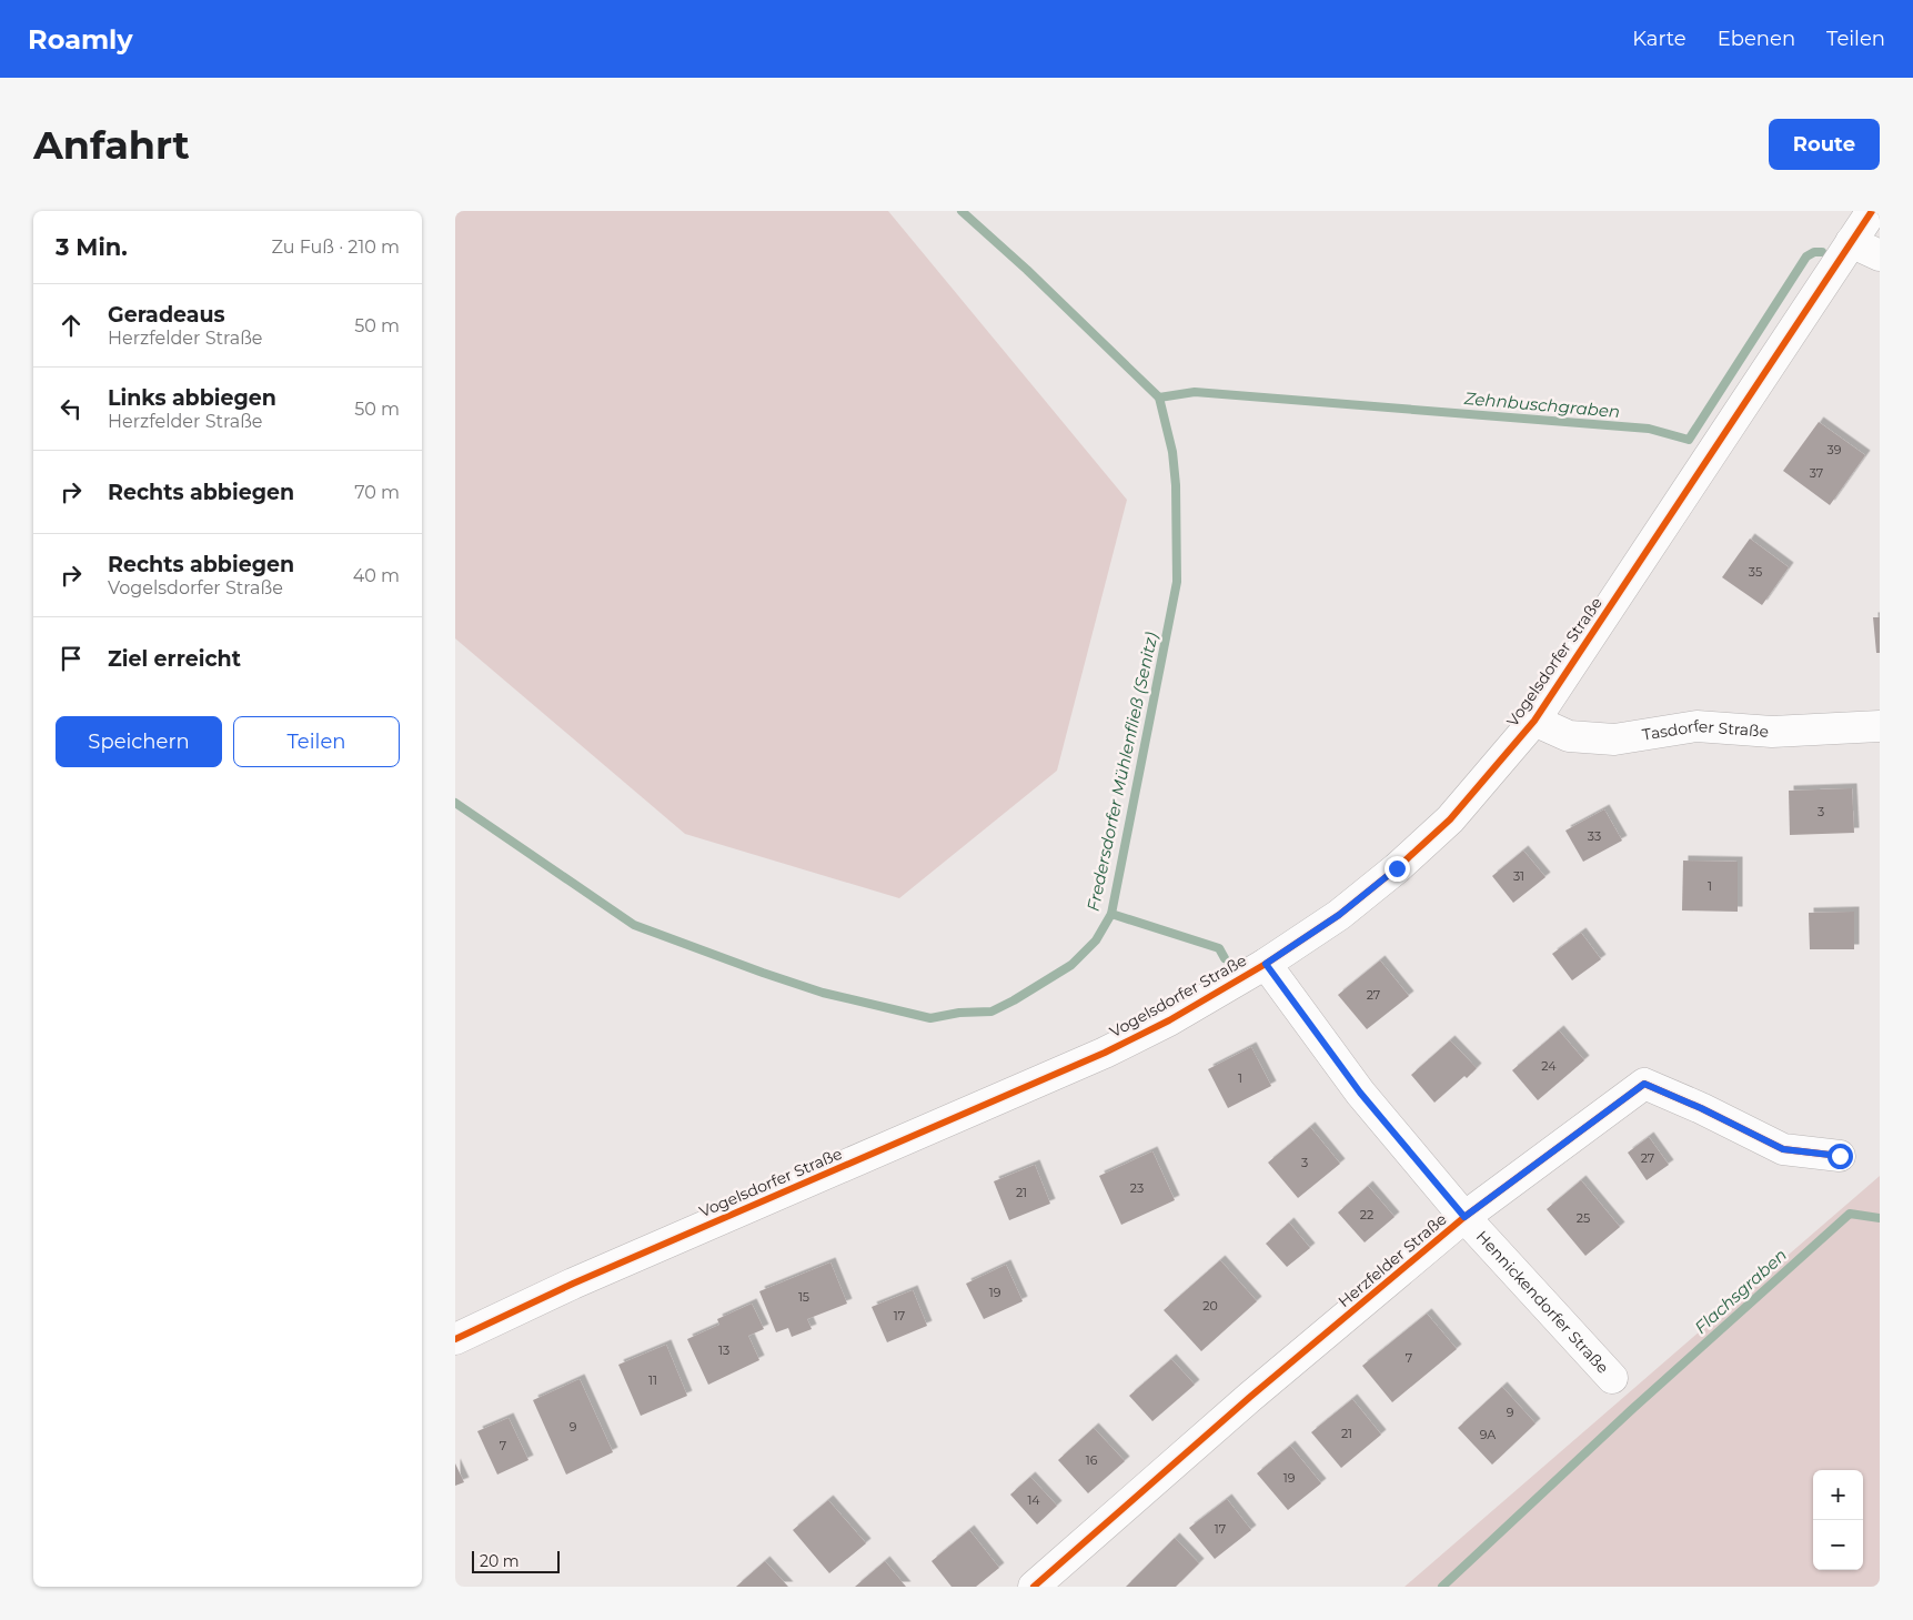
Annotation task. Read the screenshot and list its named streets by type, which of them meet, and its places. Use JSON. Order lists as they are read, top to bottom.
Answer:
{
  "streets": {
    "street": [
      "Vogelsdorfer Straße",
      "Tasdorfer Straße",
      "Herzfelder Straße",
      "Hennickendorfer Straße"
    ]
  },
  "crossings": [
    ["Vogelsdorfer Straße", "Tasdorfer Straße"],
    ["Vogelsdorfer Straße", "Hennickendorfer Straße"],
    ["Herzfelder Straße", "Hennickendorfer Straße"]
  ],
  "water": ["Zehnbuschgraben", "Fredersdorfer Mühlenfließ (Senitz)", "Flachsgraben"],
  "house_numbers": [
    "39",
    "37",
    "35",
    "3",
    "33",
    "31",
    "1",
    "27",
    "24",
    "1",
    "27",
    "3",
    "23",
    "21",
    "22",
    "25",
    "19",
    "15",
    "20",
    "17",
    "13",
    "7",
    "11",
    "9",
    "9",
    "21",
    "9A",
    "7",
    "16",
    "19",
    "14",
    "17"
  ],
  "scale_bar": "20 m",
  "page": {
    "header": "Roamly",
    "nav": ["Karte", "Ebenen", "Teilen"],
    "buttons": [
      "Route",
      ["Speichern", "Teilen"]
    ],
    "title": "Anfahrt",
    "heading": ["3 Min.", "Zu Fuß · 210 m"],
    "list": [
      ["Geradeaus", "Herzfelder Straße", "50 m"],
      ["Links abbiegen", "Herzfelder Straße", "50 m"],
      ["Rechts abbiegen", "70 m"],
      ["Rechts abbiegen", "Vogelsdorfer Straße", "40 m"],
      "Ziel erreicht"
    ],
    "map_buttons": ["+", "−"],
    "scale": "20 m"
  }
}
